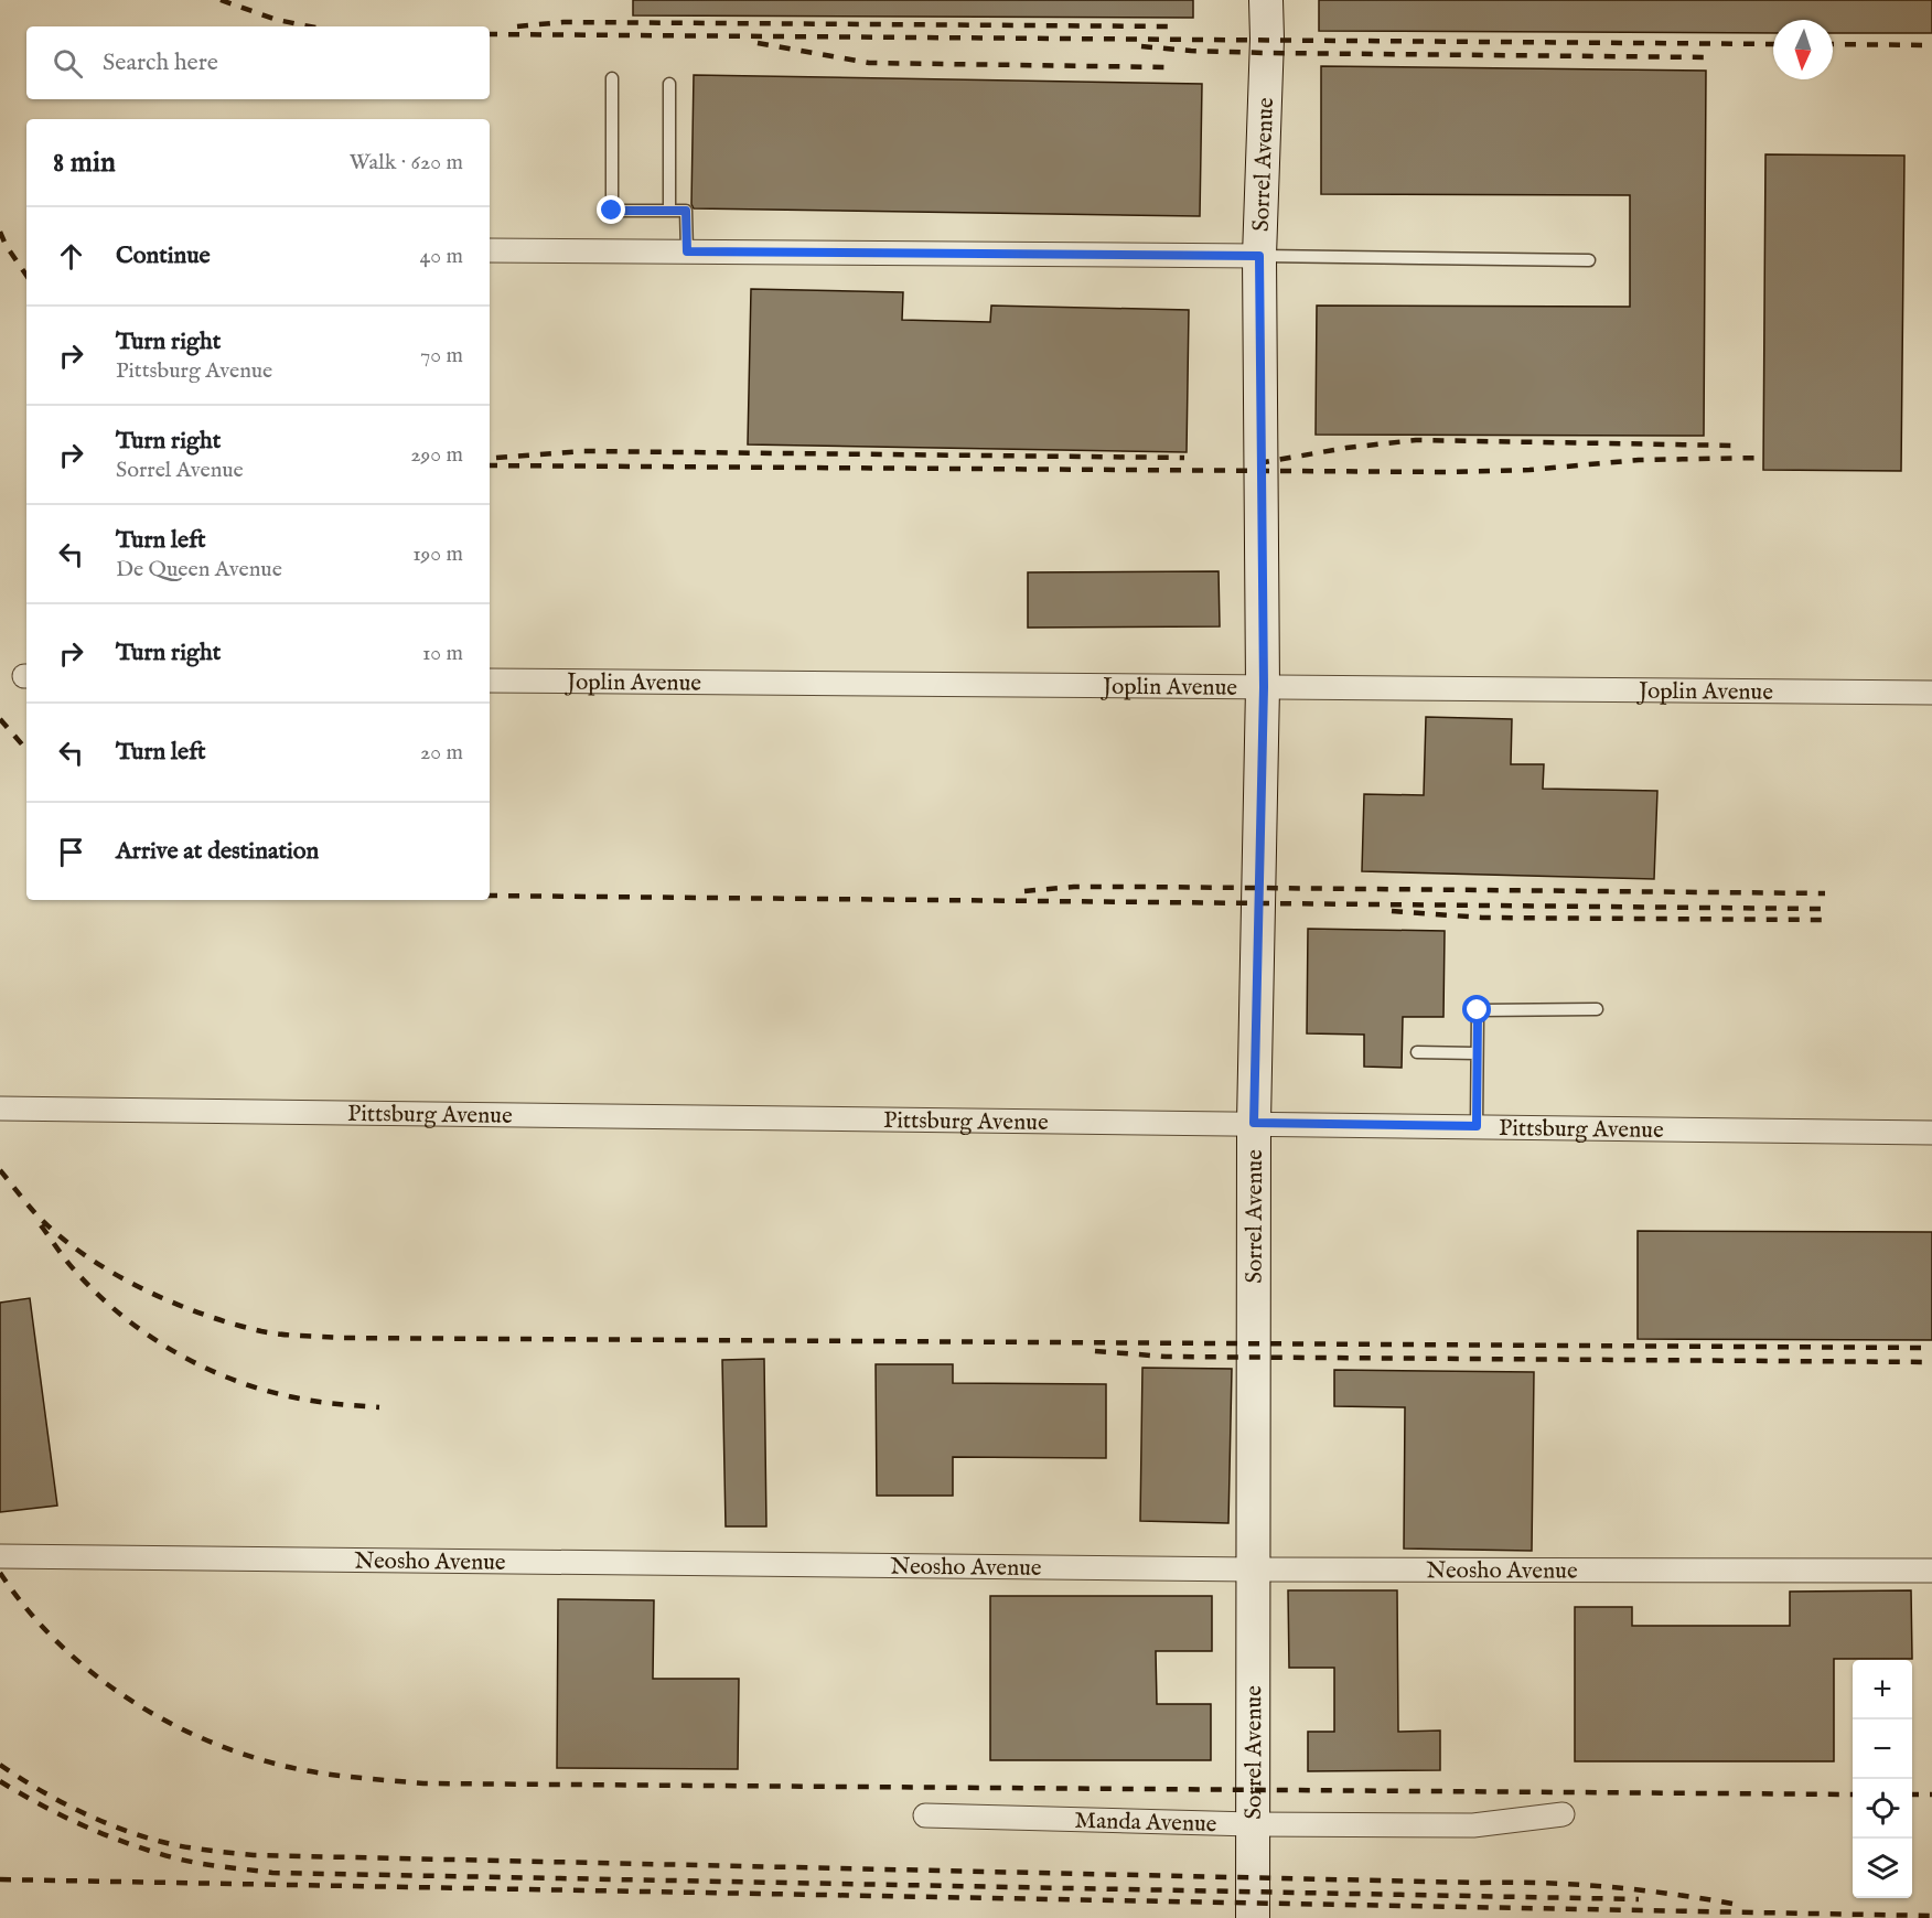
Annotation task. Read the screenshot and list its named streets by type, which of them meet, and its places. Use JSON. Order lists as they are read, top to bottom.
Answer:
{
  "streets": {
    "street": [
      "Sorrel Avenue",
      "Joplin Avenue",
      "Pittsburg Avenue",
      "Neosho Avenue",
      "Manda Avenue"
    ]
  },
  "crossings": [
    ["Sorrel Avenue", "Joplin Avenue"],
    ["Sorrel Avenue", "Pittsburg Avenue"],
    ["Sorrel Avenue", "Neosho Avenue"],
    ["Sorrel Avenue", "Manda Avenue"]
  ],
  "north": "bottom",
  "page": {
    "search": "Search here",
    "heading": ["8 min", "Walk · 620 m"],
    "list": [
      ["Continue", "40 m"],
      ["Turn right", "Pittsburg Avenue", "70 m"],
      ["Turn right", "Sorrel Avenue", "290 m"],
      ["Turn left", "De Queen Avenue", "190 m"],
      ["Turn right", "10 m"],
      ["Turn left", "20 m"],
      "Arrive at destination"
    ],
    "map_buttons": ["+", "−"]
  }
}
